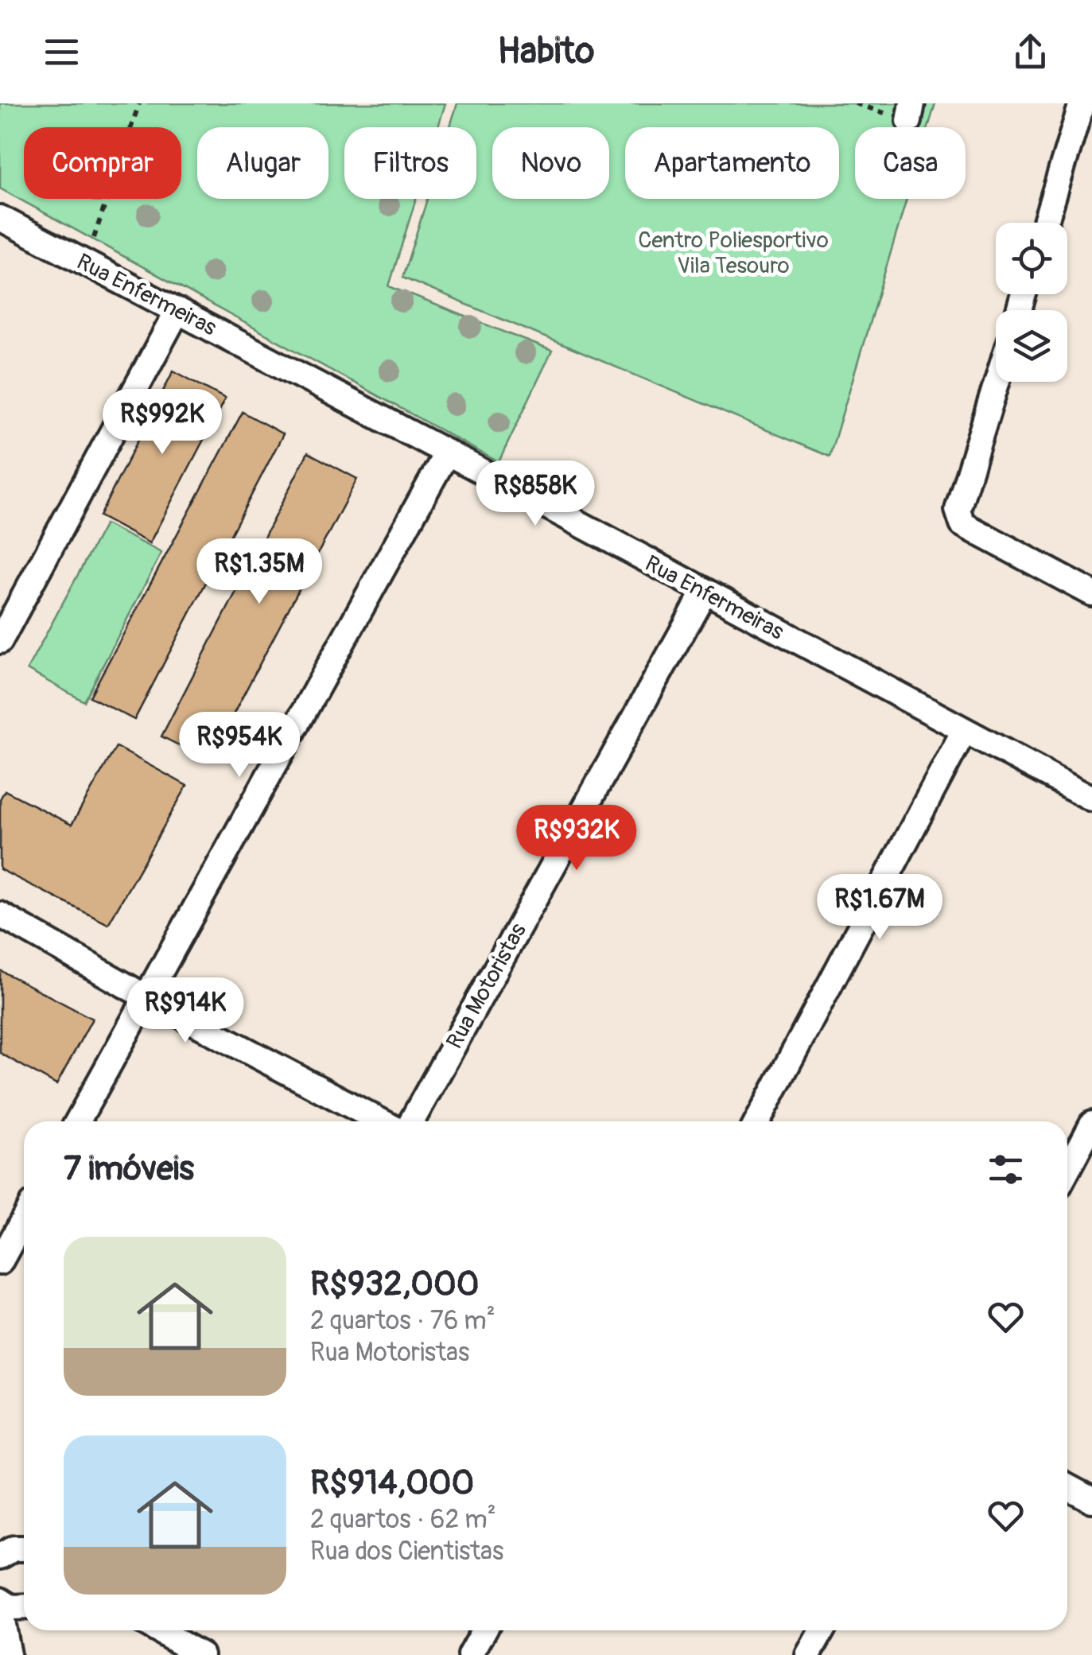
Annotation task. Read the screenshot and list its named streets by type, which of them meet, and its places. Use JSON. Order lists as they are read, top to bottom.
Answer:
{
  "streets": {
    "street": ["Rua Enfermeiras", "Rua Motoristas"]
  },
  "crossings": [
    ["Rua Enfermeiras", "Rua Motoristas"]
  ],
  "parks": ["Centro Poliesportivo Vila Tesouro"],
  "page": {
    "header": "Habito",
    "chip": [
      "Comprar",
      "Alugar",
      "Filtros",
      "Novo",
      "Apartamento",
      "Casa"
    ],
    "price": [
      "R$992K",
      "R$858K",
      "R$1.35M",
      "R$954K",
      "R$932K",
      "R$1.67M",
      "R$914K"
    ],
    "heading": "7 imóveis",
    "list": [
      {
        "name": "R$932,000",
        "note": "2 quartos · 76 m² · Rua Motoristas"
      },
      {
        "name": "R$914,000",
        "note": "2 quartos · 62 m² · Rua dos Cientistas"
      }
    ]
  }
}
